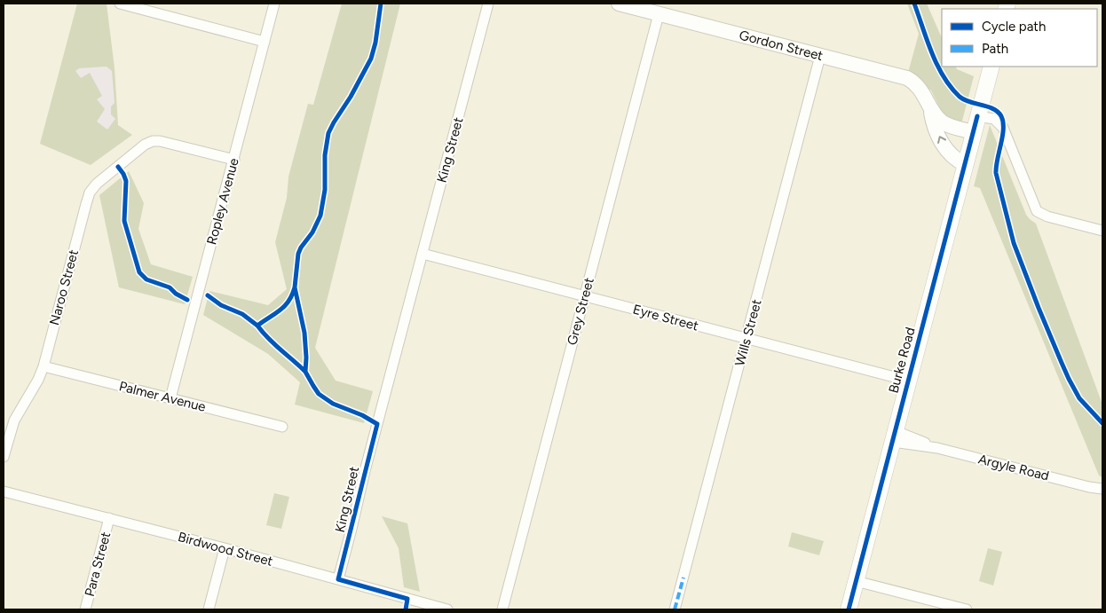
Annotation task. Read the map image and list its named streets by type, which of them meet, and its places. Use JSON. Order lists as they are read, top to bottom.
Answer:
{
  "streets": {
    "main road": ["Burke Road"],
    "street": [
      "Gordon Street",
      "King Street",
      "Ropley Avenue",
      "Naroo Street",
      "Grey Street",
      "Eyre Street",
      "Wills Street",
      "Palmer Avenue",
      "Argyle Road",
      "Birdwood Street",
      "Para Street"
    ]
  },
  "crossings": [
    ["Gordon Street", "Grey Street"],
    ["Gordon Street", "Wills Street"],
    ["Gordon Street", "Burke Road"],
    ["King Street", "Eyre Street"],
    ["King Street", "Birdwood Street"],
    ["Ropley Avenue", "Naroo Street"],
    ["Ropley Avenue", "Palmer Avenue"],
    ["Naroo Street", "Palmer Avenue"],
    ["Grey Street", "Eyre Street"],
    ["Eyre Street", "Wills Street"],
    ["Eyre Street", "Burke Road"],
    ["Burke Road", "Argyle Road"],
    ["Birdwood Street", "Para Street"]
  ],
  "legend": ["Cycle path", "Path"]
}
